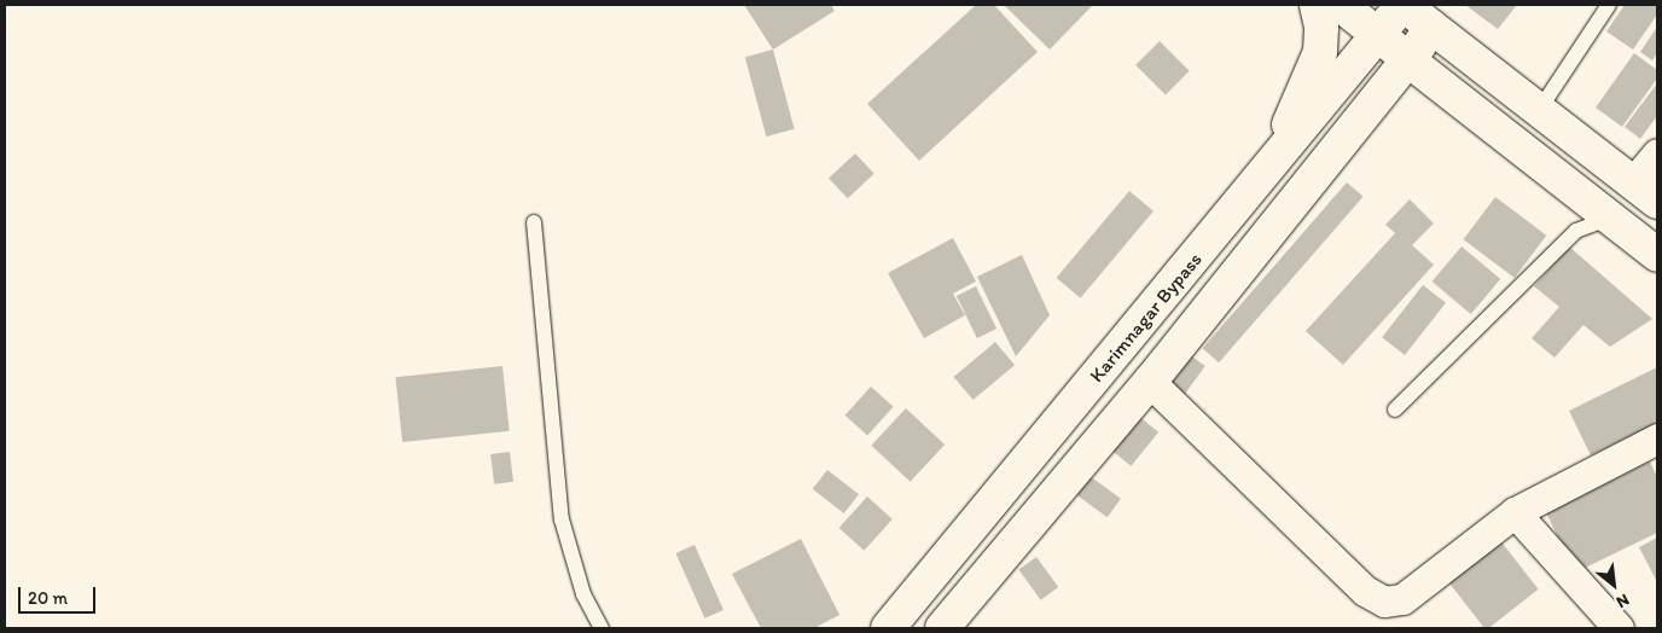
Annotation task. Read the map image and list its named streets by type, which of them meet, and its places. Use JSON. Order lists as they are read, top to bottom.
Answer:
{
  "streets": {
    "main road": ["Karimnagar Bypass"]
  },
  "scale_bar": "20 m",
  "north": "bottom right"
}
